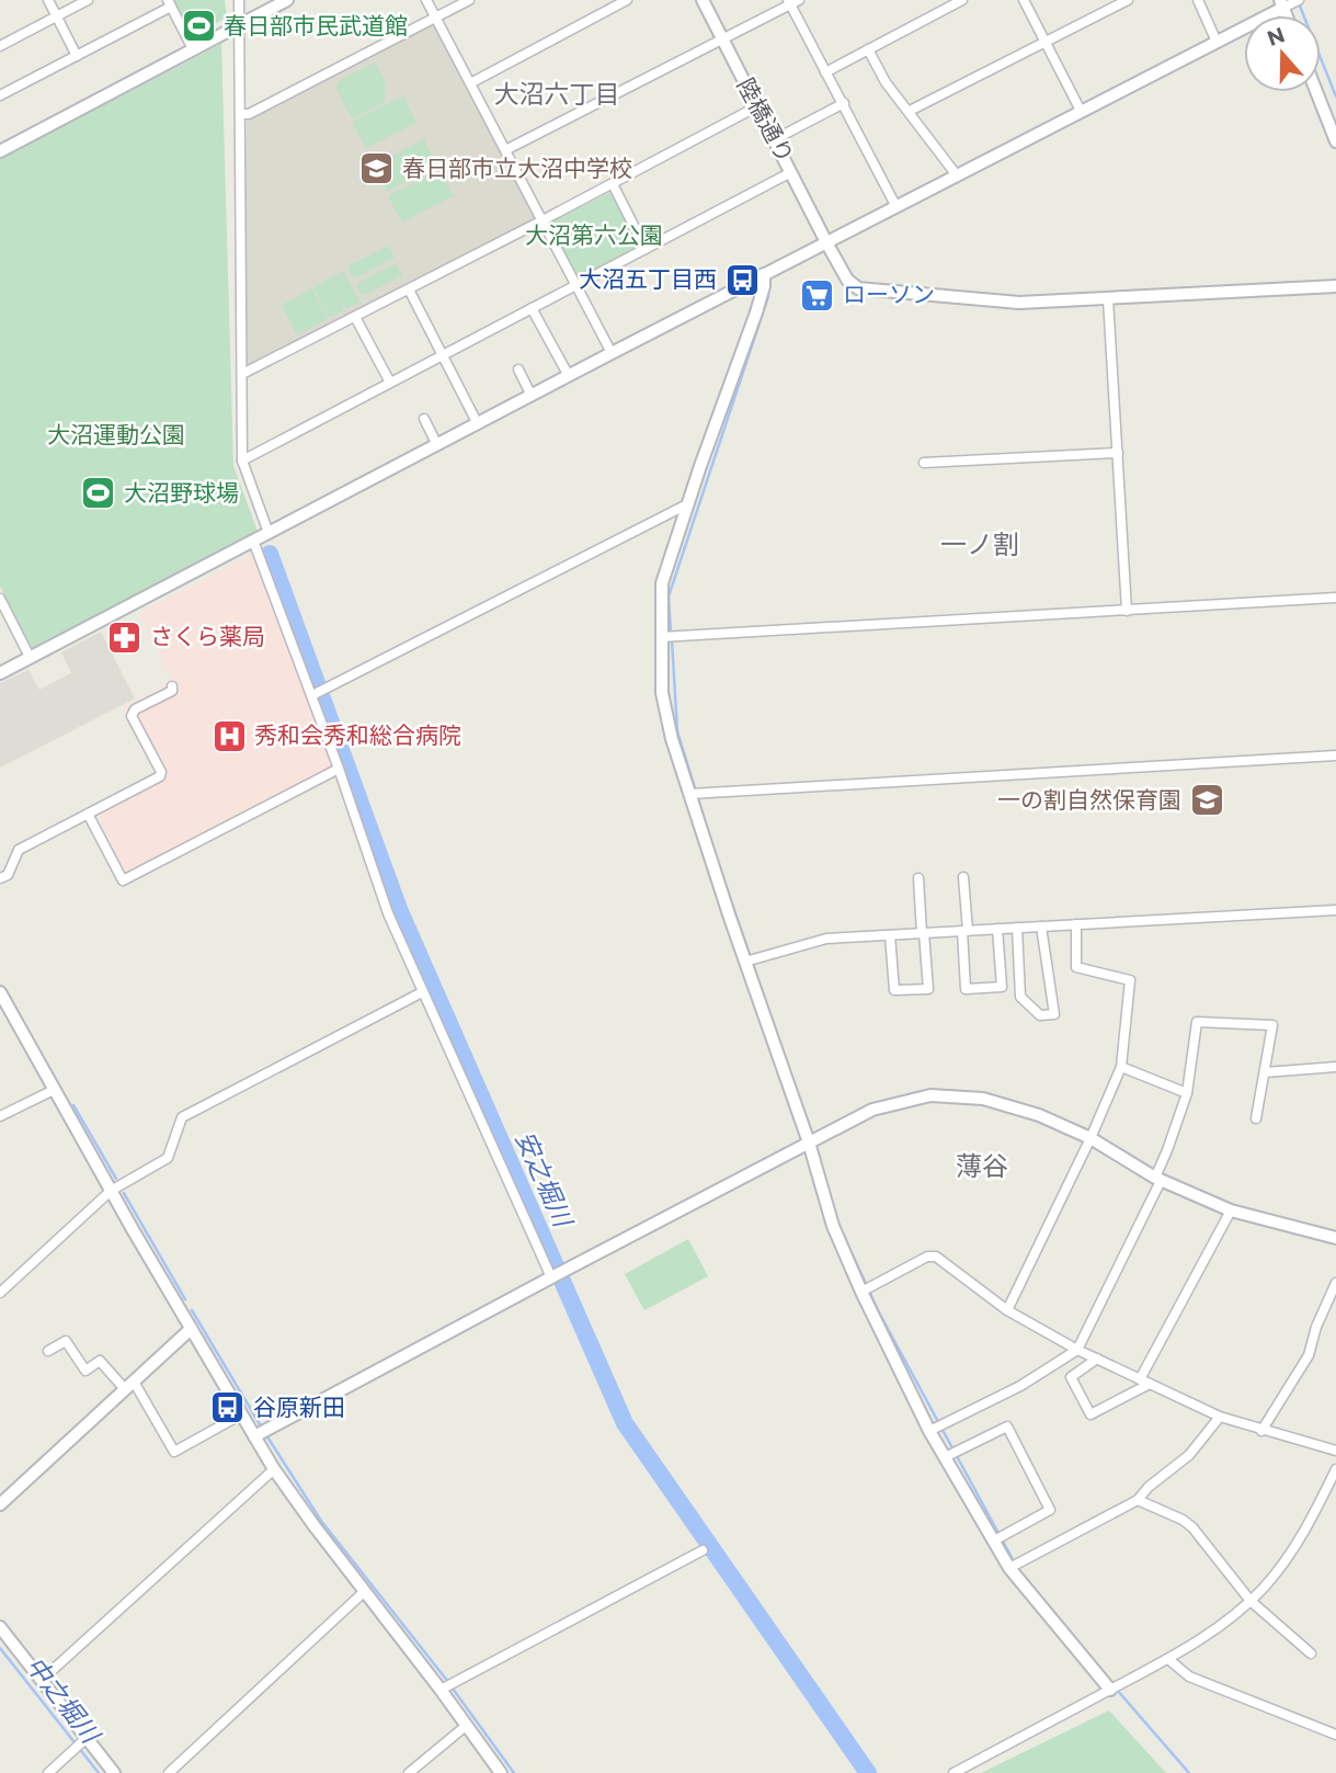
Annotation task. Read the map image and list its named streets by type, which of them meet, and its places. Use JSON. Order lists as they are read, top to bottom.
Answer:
{
  "streets": {
    "street": ["陸橋通り"]
  },
  "districts": ["大沼六丁目", "一ノ割", "薄谷"],
  "water": ["安之堀川", "中之堀川"],
  "parks": ["大沼第六公園", "大沼運動公園"],
  "places": {
    "sports": ["春日部市民武道館", "大沼野球場"],
    "school or university": ["春日部市立大沼中学校", "一の割自然保育園"],
    "bus stop": ["大沼五丁目西", "谷原新田"],
    "supermarket": ["ローソン"],
    "pharmacy": ["さくら薬局"],
    "hospital": ["秀和会秀和総合病院"]
  },
  "north": "top"
}
